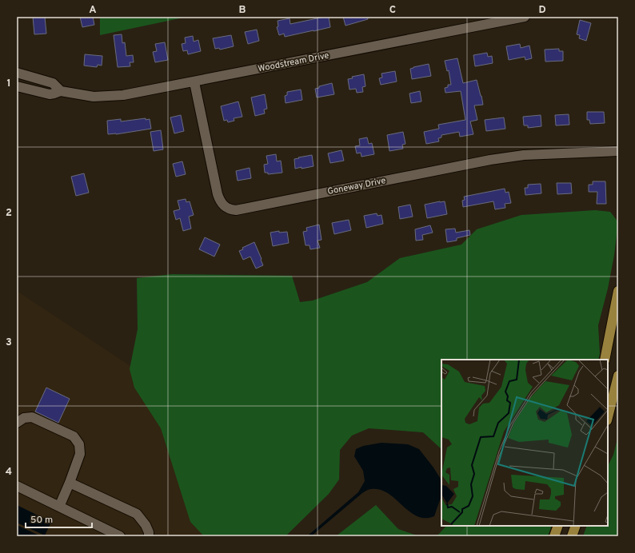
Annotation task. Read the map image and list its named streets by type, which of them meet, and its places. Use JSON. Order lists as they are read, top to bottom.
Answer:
{
  "streets": {
    "street": ["Woodstream Drive", "Goneway Drive"]
  },
  "crossings": [
    ["Woodstream Drive", "Goneway Drive"]
  ],
  "scale_bar": "50 m",
  "grid": {
    "columns": [
      "A",
      "B",
      "C",
      "D"
    ],
    "rows": [
      "1",
      "2",
      "3",
      "4"
    ]
  }
}
